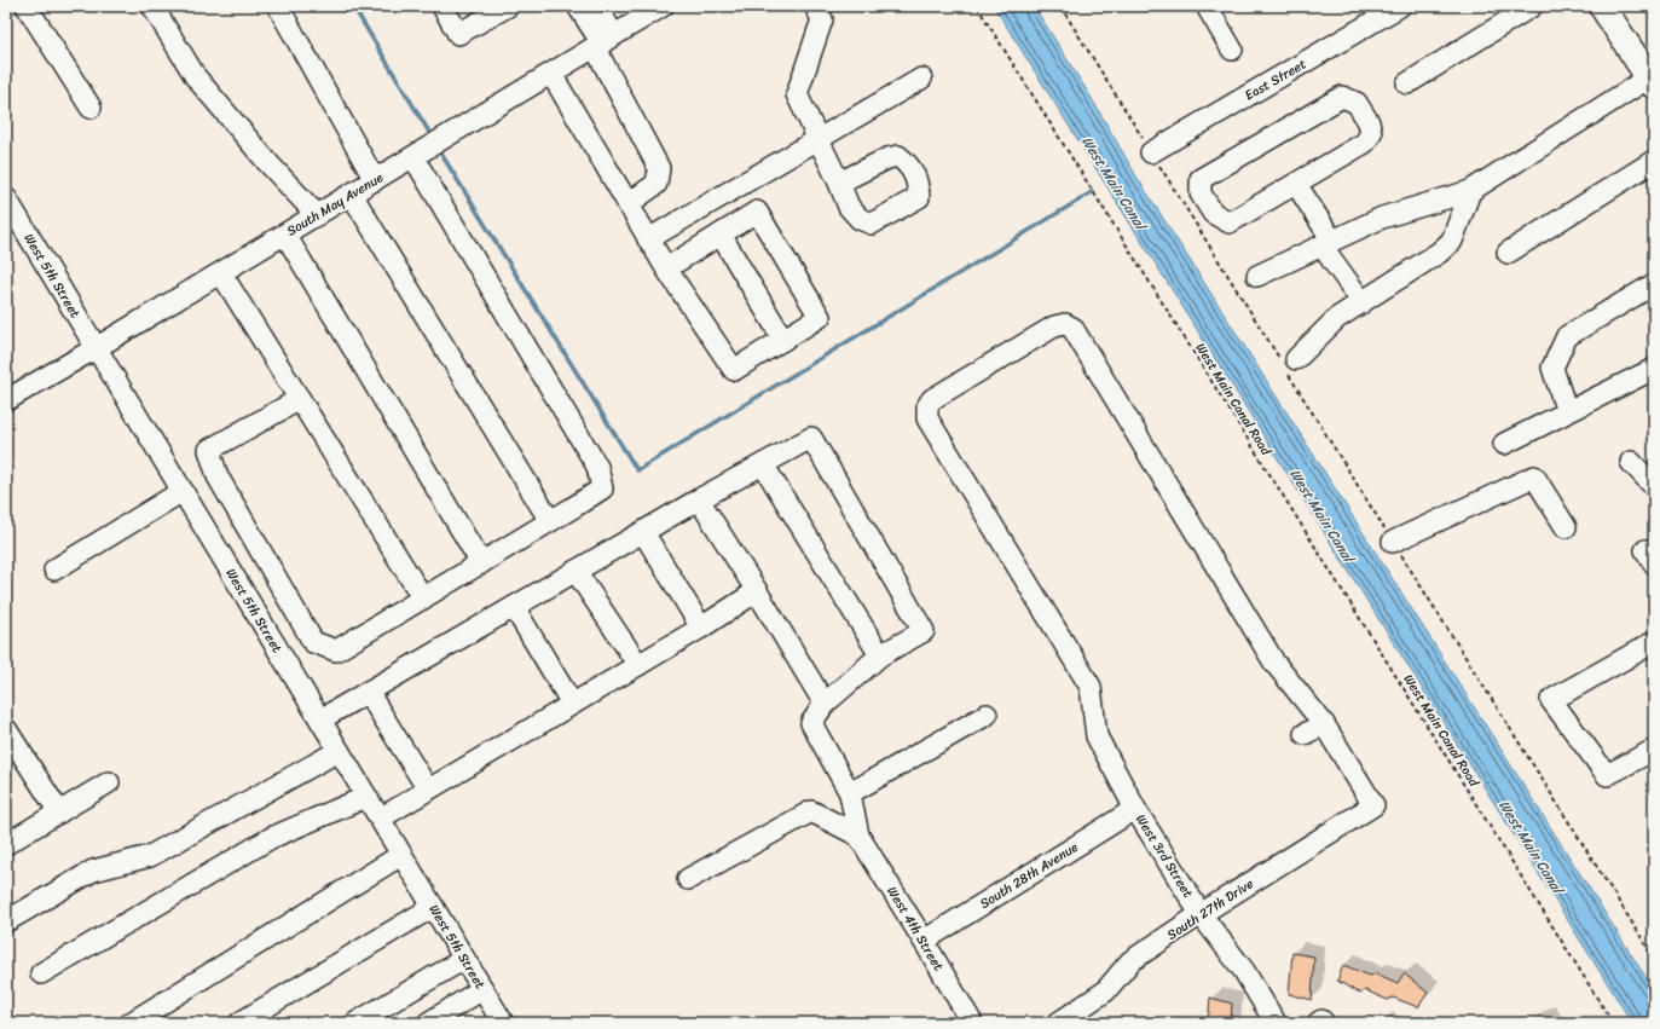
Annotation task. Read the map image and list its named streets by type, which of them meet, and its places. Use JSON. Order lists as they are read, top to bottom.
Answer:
{
  "streets": {
    "street": [
      "East Street",
      "South May Avenue",
      "West 5th Street",
      "West 3rd Street",
      "South 28th Avenue",
      "South 27th Drive",
      "West 4th Street"
    ],
    "path": ["West Main Canal Road"]
  },
  "crossings": [
    ["South May Avenue", "West 5th Street"],
    ["West 3rd Street", "South 28th Avenue"],
    ["West 3rd Street", "South 27th Drive"],
    ["South 28th Avenue", "West 4th Street"]
  ],
  "water": ["West Main Canal"]
}
